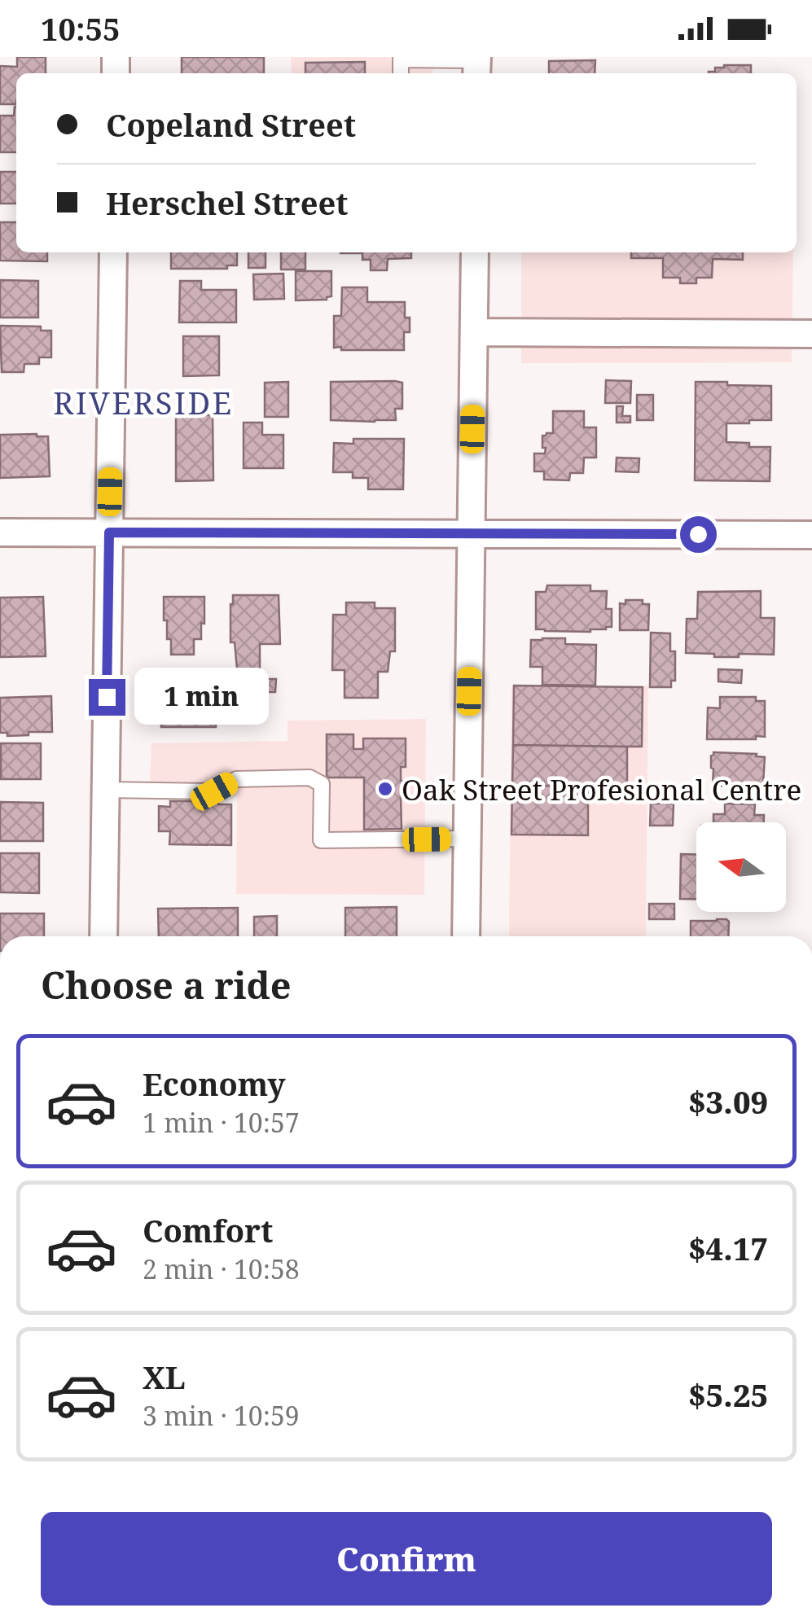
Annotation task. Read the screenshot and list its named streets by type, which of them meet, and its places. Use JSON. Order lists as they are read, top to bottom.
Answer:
{
  "districts": ["RIVERSIDE"],
  "places": ["Oak Street Profesional Centre"],
  "north": "left",
  "page": {
    "status": "10:55",
    "banner": ["Copeland Street", "Herschel Street"],
    "bubble": "1 min",
    "heading": "Choose a ride",
    "list": [
      {
        "name": "Economy",
        "note": "1 min · 10:57",
        "value": "$3.09"
      },
      {
        "name": "Comfort",
        "note": "2 min · 10:58",
        "value": "$4.17"
      },
      {
        "name": "XL",
        "note": "3 min · 10:59",
        "value": "$5.25"
      }
    ],
    "buttons": "Confirm"
  }
}
